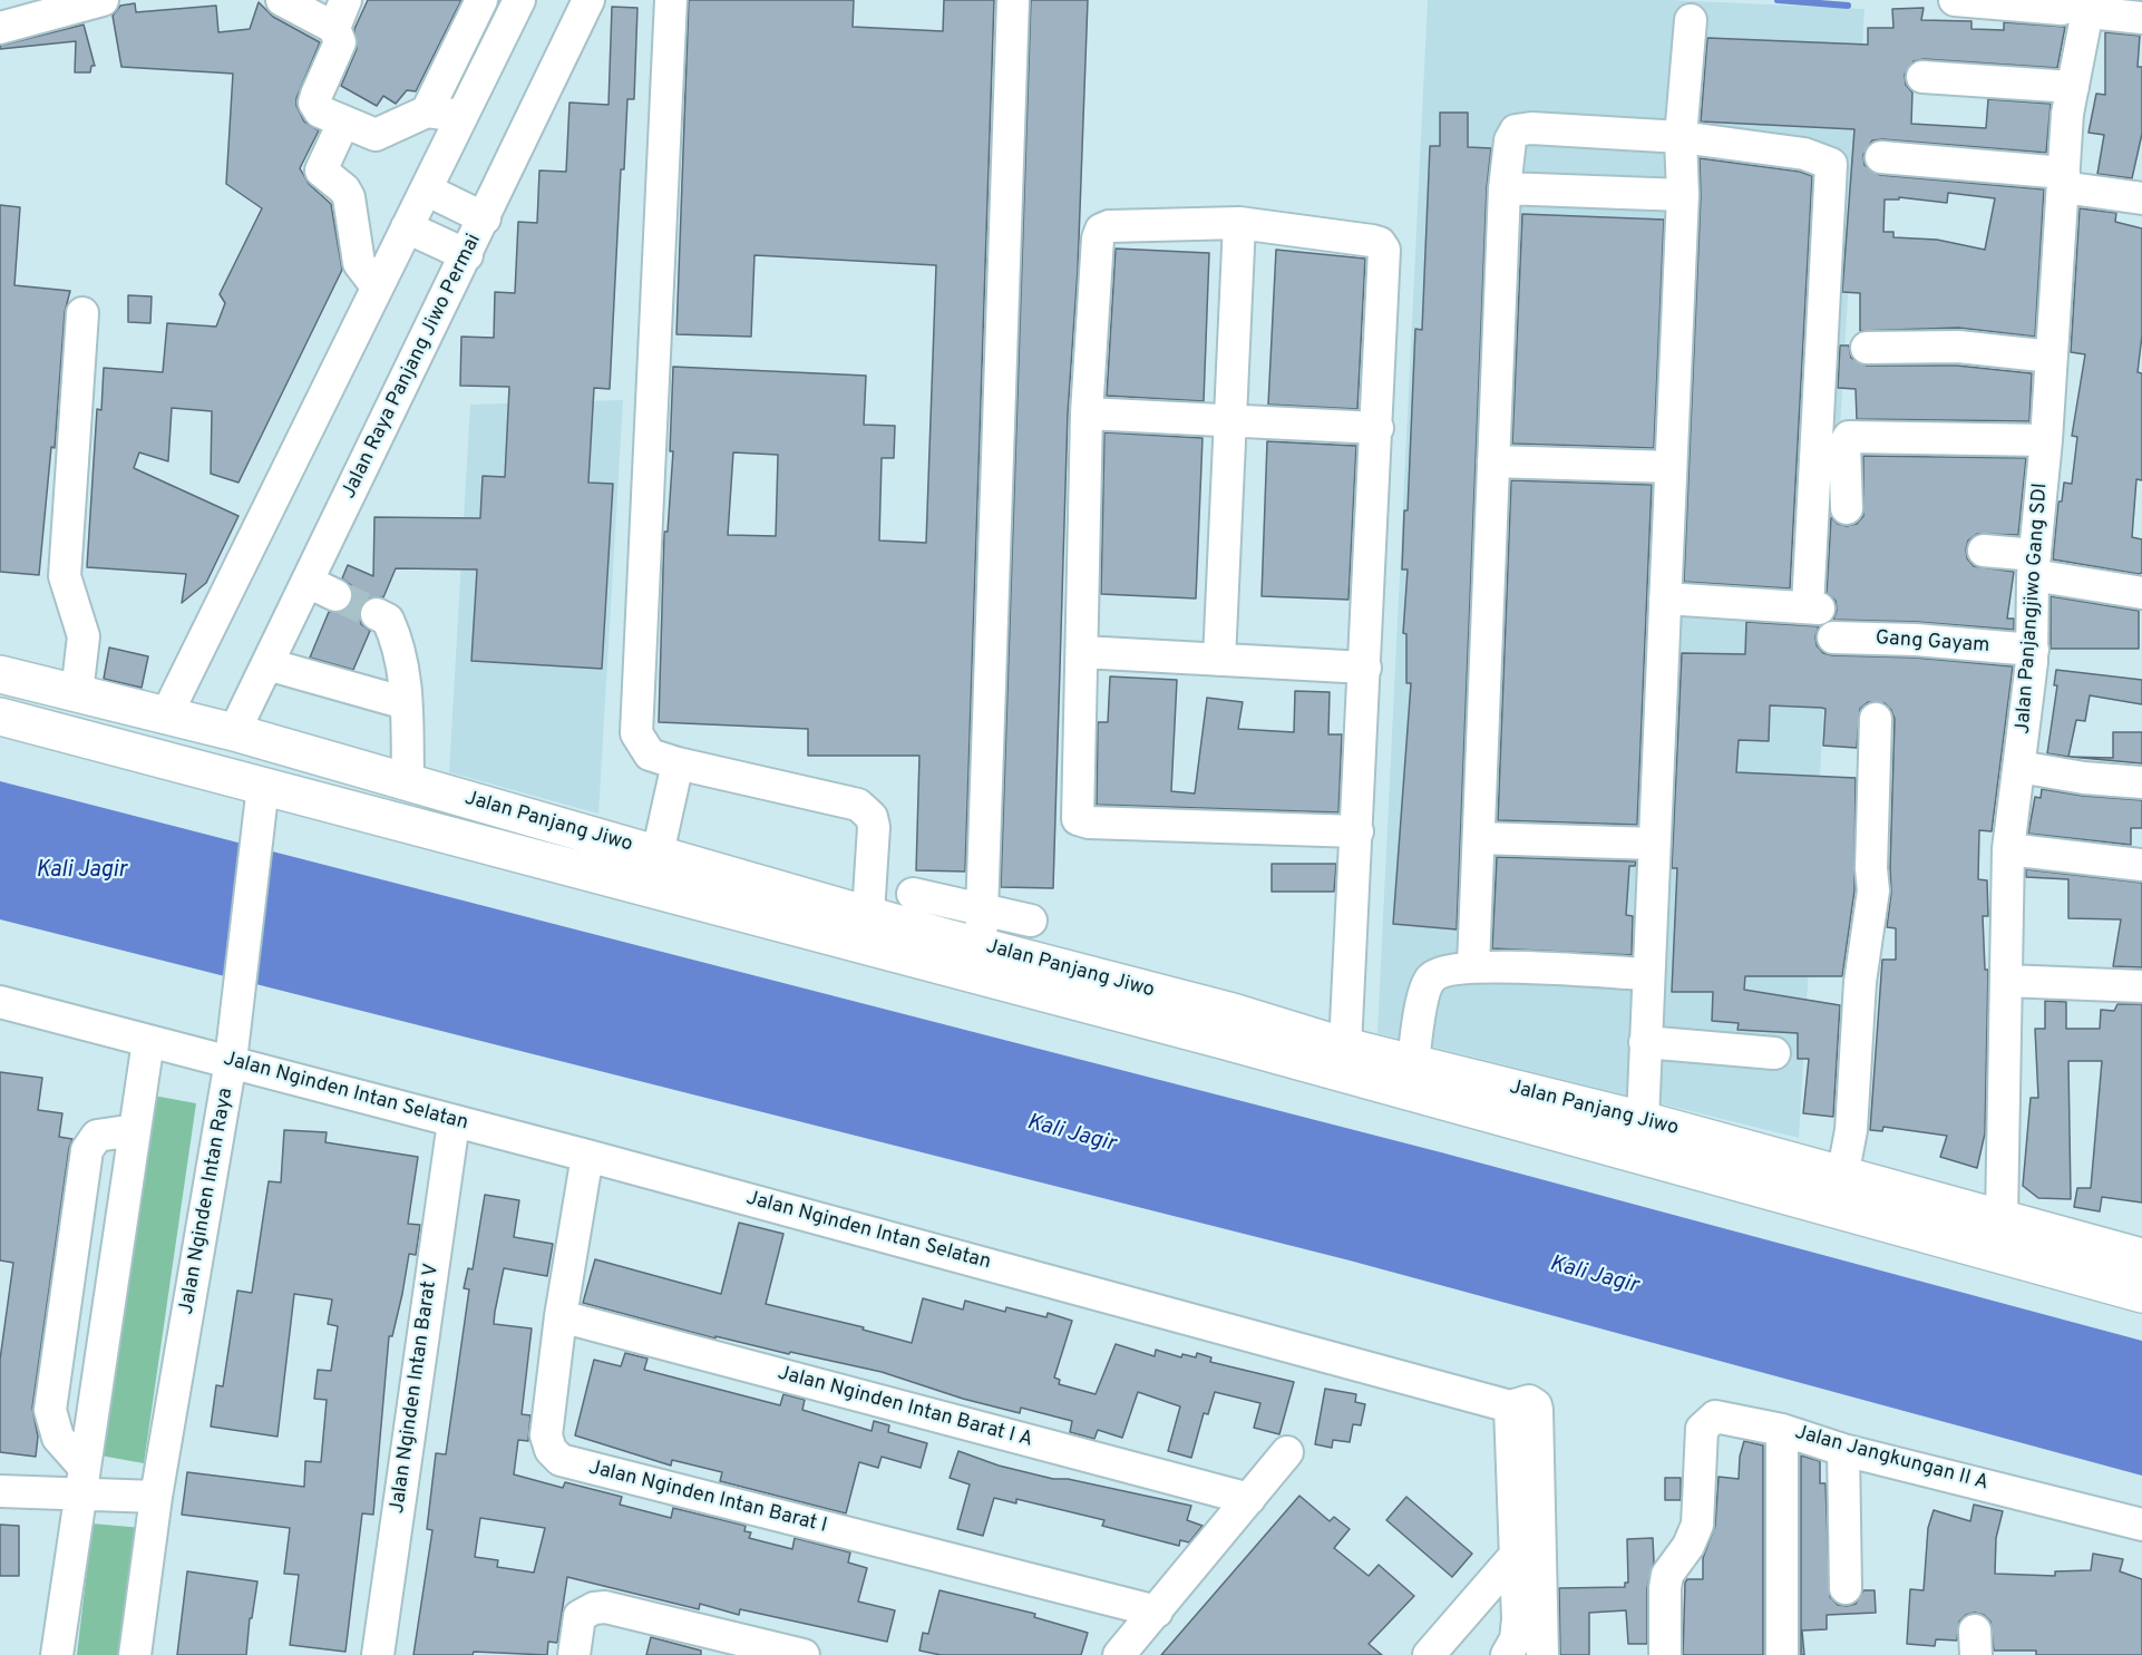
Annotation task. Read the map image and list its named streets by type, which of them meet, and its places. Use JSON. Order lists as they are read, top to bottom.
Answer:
{
  "streets": {
    "main road": ["Jalan Panjang Jiwo"],
    "street": [
      "Jalan Raya Panjang Jiwo Permai",
      "Jalan Panjangjiwo Gang SDI",
      "Gang Gayam",
      "Jalan Nginden Intan Selatan",
      "Jalan Nginden Intan Raya",
      "Jalan Nginden Intan Barat V",
      "Jalan Nginden Intan Barat I A",
      "Jalan Jangkungan II A",
      "Jalan Nginden Intan Barat I"
    ]
  },
  "crossings": [
    ["Jalan Raya Panjang Jiwo Permai", "Jalan Panjang Jiwo"],
    ["Jalan Panjangjiwo Gang SDI", "Gang Gayam"],
    ["Jalan Panjangjiwo Gang SDI", "Jalan Panjang Jiwo"],
    ["Jalan Panjang Jiwo", "Jalan Nginden Intan Raya"],
    ["Jalan Nginden Intan Selatan", "Jalan Nginden Intan Raya"],
    ["Jalan Nginden Intan Selatan", "Jalan Nginden Intan Barat V"],
    ["Jalan Nginden Intan Selatan", "Jalan Nginden Intan Barat I"],
    ["Jalan Nginden Intan Barat I A", "Jalan Nginden Intan Barat I"]
  ],
  "water": ["Kali Jagir"]
}
